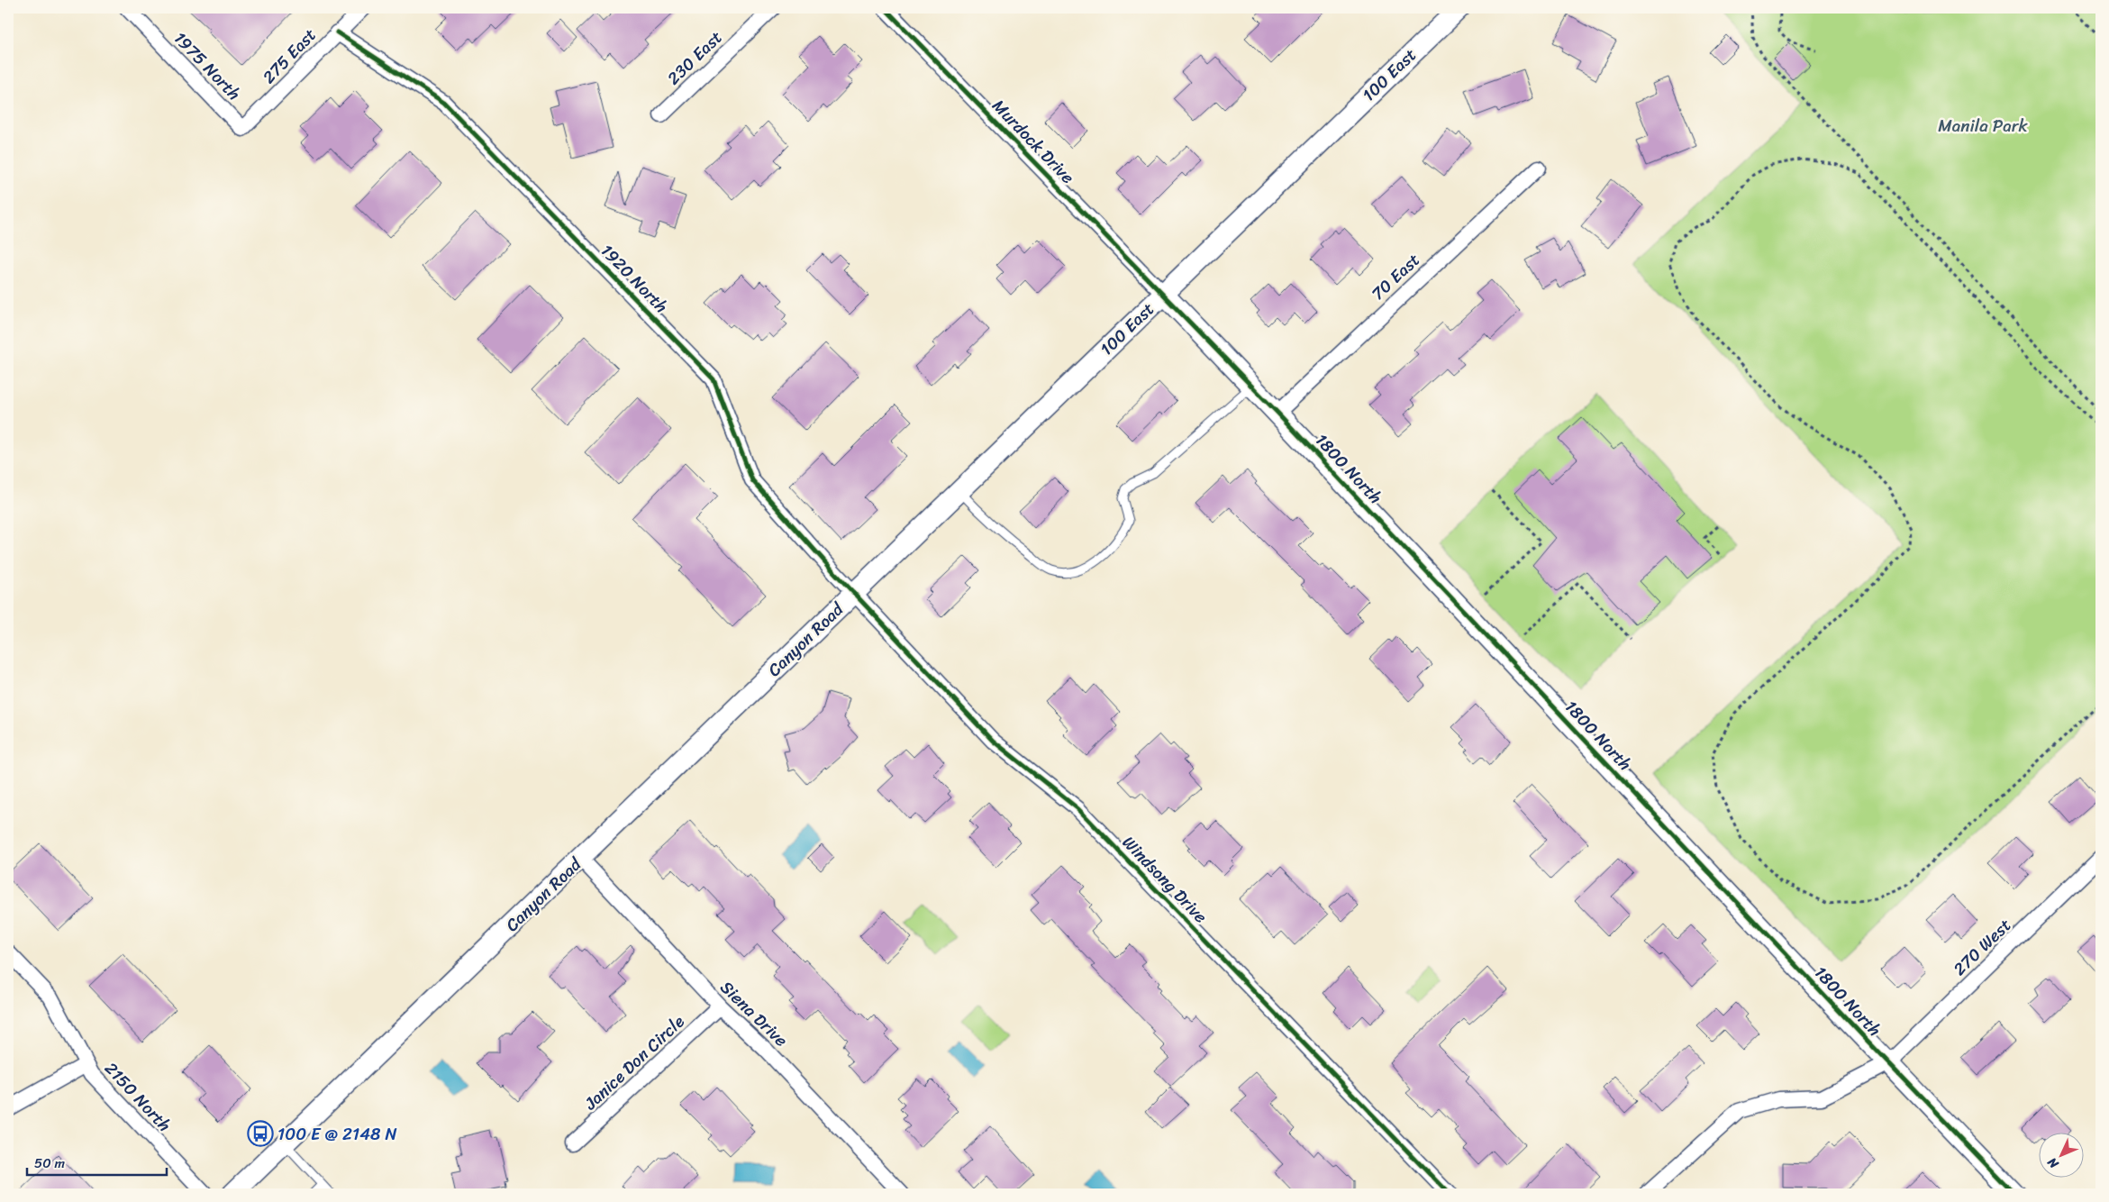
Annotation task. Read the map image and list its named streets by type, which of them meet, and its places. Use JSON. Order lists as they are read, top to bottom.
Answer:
{
  "streets": {
    "main road": ["100 East", "1800 North", "Canyon Road"],
    "street": [
      "275 East",
      "230 East",
      "1975 North",
      "Murdock Drive",
      "70 East",
      "1920 North",
      "Windsong Drive",
      "270 West",
      "Siena Drive",
      "Janice Don Circle",
      "2150 North"
    ]
  },
  "crossings": [
    ["275 East", "1975 North"],
    ["275 East", "1920 North"],
    ["100 East", "Murdock Drive"],
    ["100 East", "1920 North"],
    ["100 East", "1800 North"],
    ["100 East", "Canyon Road"],
    ["100 East", "Windsong Drive"],
    ["Murdock Drive", "1800 North"],
    ["70 East", "1800 North"],
    ["1920 North", "Canyon Road"],
    ["1920 North", "Windsong Drive"],
    ["1800 North", "270 West"],
    ["Canyon Road", "Windsong Drive"],
    ["Canyon Road", "Siena Drive"],
    ["Siena Drive", "Janice Don Circle"]
  ],
  "parks": ["Manila Park"],
  "places": {
    "bus stop": ["100 E @ 2148 N"]
  },
  "scale_bar": "50 m",
  "north": "bottom left"
}
